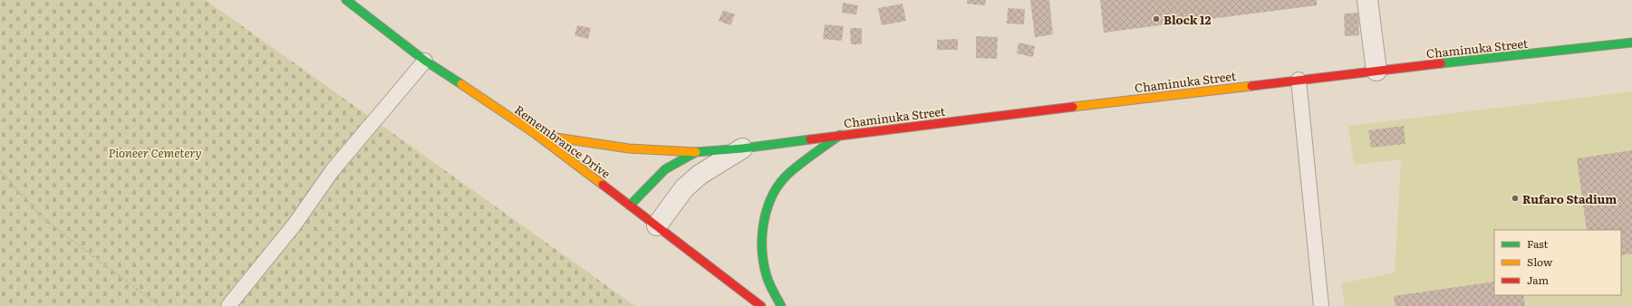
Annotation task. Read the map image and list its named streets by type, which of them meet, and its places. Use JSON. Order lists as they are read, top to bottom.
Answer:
{
  "streets": {
    "street": ["Chaminuka Street", "Remembrance Drive"]
  },
  "crossings": [
    ["Chaminuka Street", "Remembrance Drive"]
  ],
  "parks": ["Pioneer Cemetery"],
  "places": ["Block 12", "Rufaro Stadium"],
  "legend": ["Fast", "Slow", "Jam"]
}
